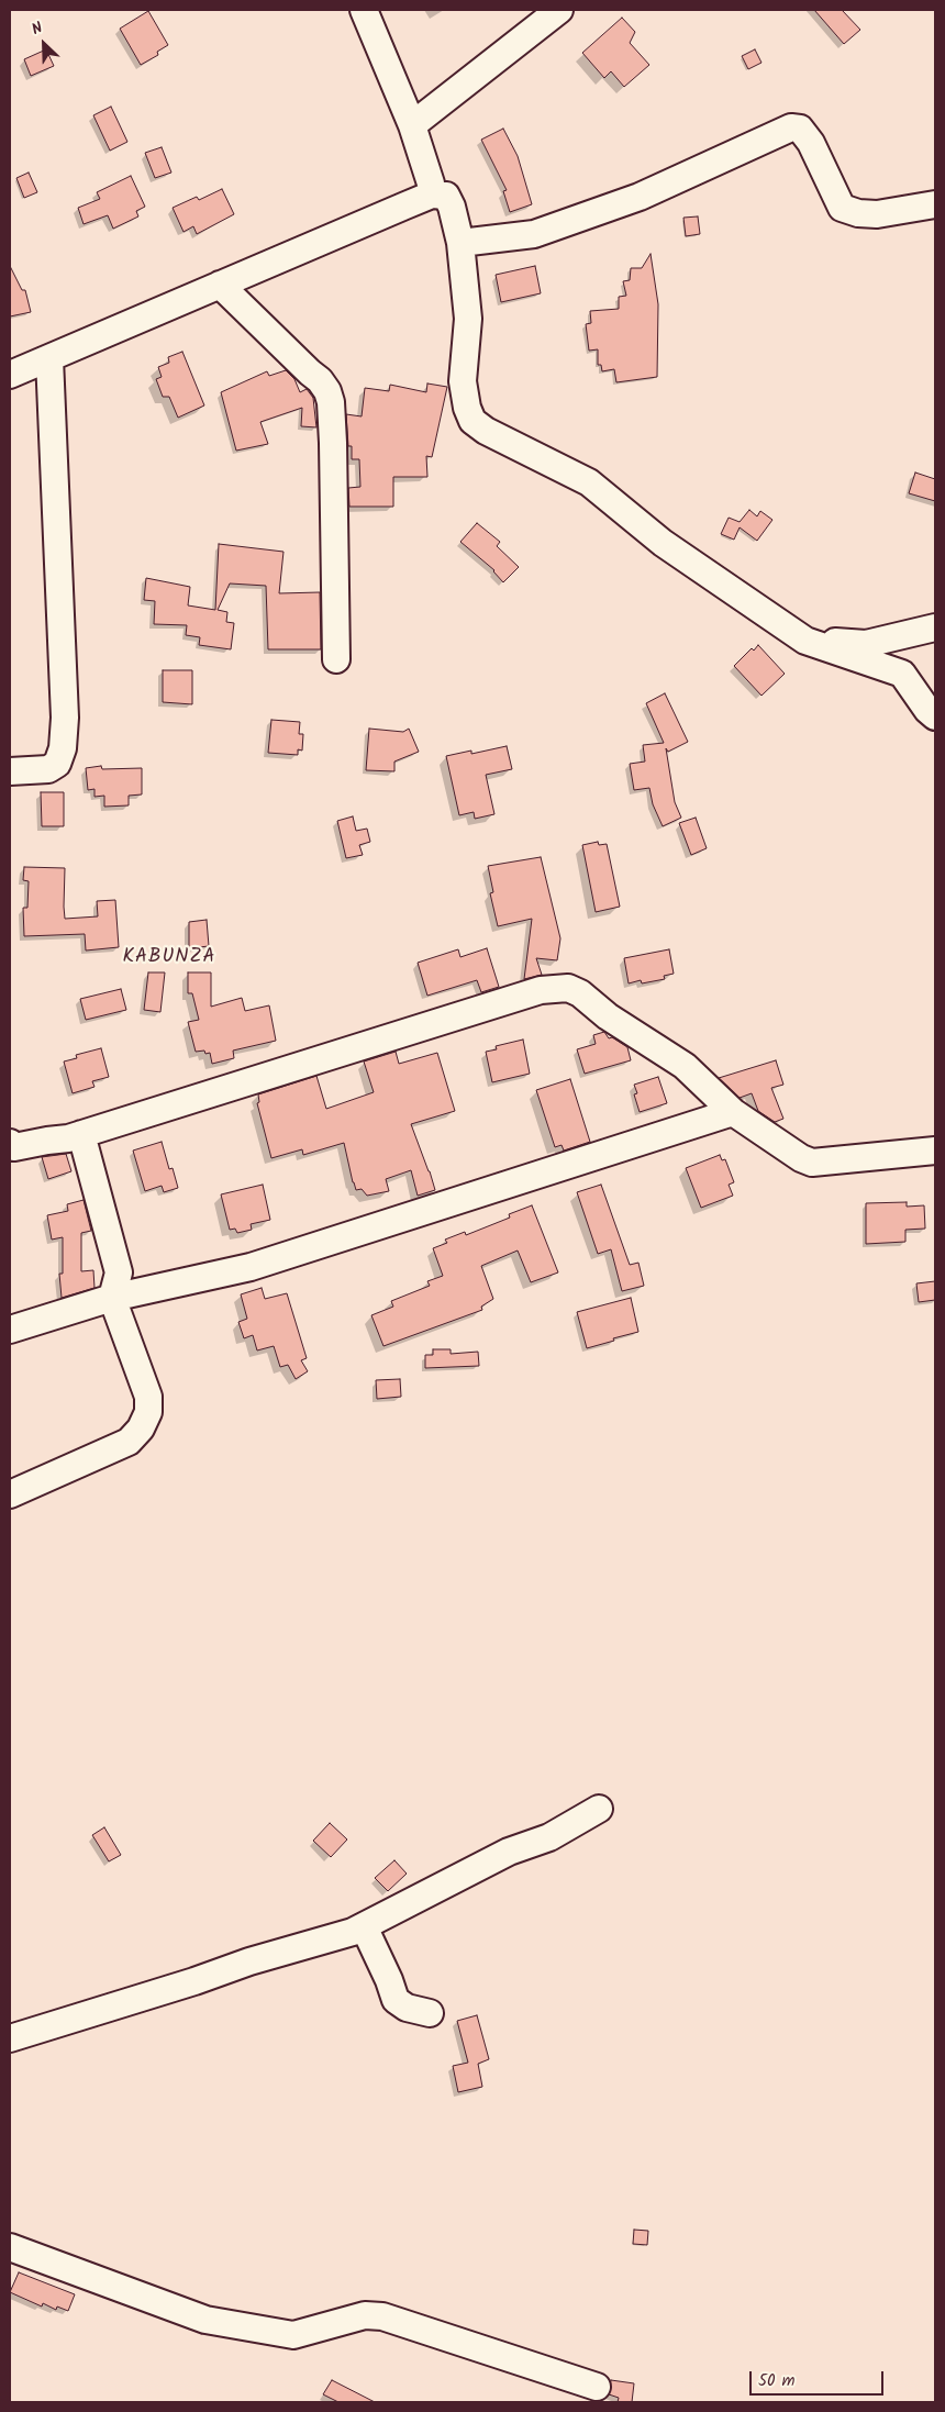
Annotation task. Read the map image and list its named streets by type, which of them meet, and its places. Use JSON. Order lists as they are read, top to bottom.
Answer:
{
  "districts": ["KABUNZA"],
  "scale_bar": "50 m",
  "north": "top left"
}
